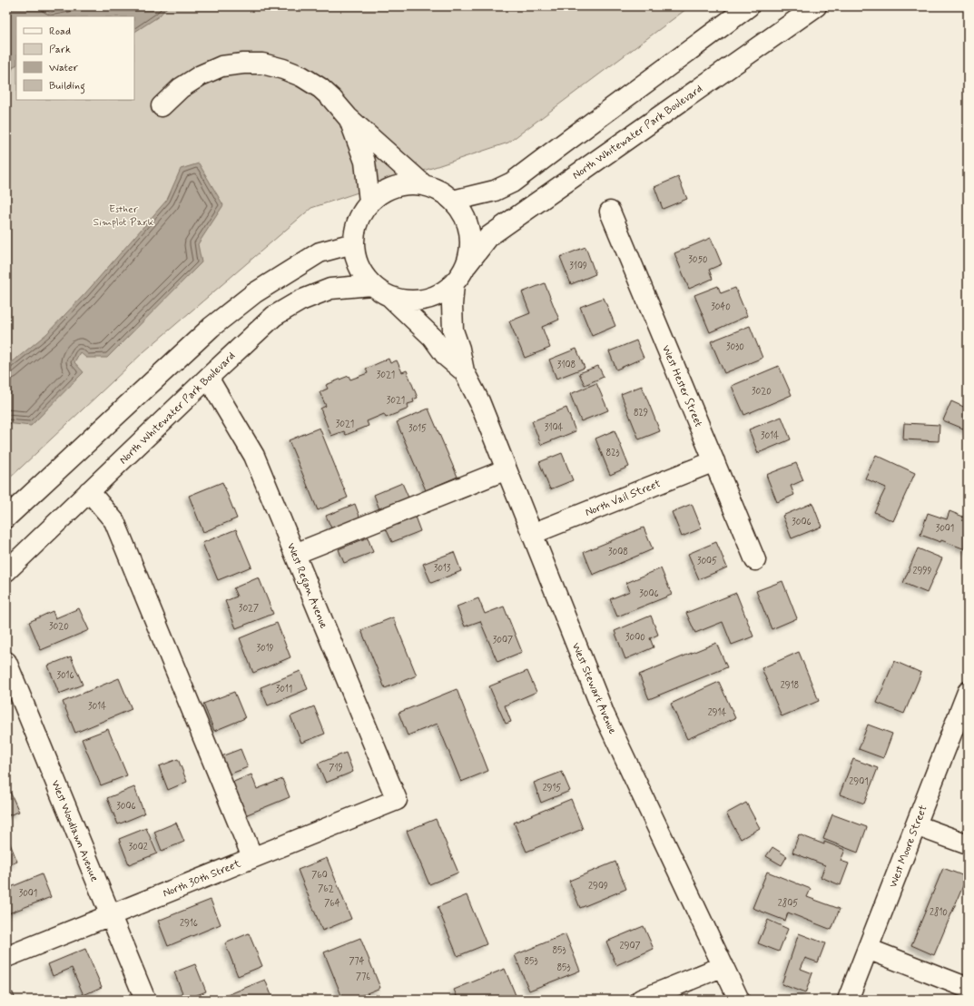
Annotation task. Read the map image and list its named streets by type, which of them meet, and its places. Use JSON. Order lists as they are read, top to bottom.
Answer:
{
  "streets": {
    "street": [
      "North Whitewater Park Boulevard",
      "West Hester Street",
      "North Vail Street",
      "West Regan Avenue",
      "West Stewart Avenue",
      "West Woodlawn Avenue",
      "West Moore Street",
      "North 30th Street"
    ]
  },
  "crossings": [
    ["North Whitewater Park Boulevard", "West Regan Avenue"],
    ["North Whitewater Park Boulevard", "West Stewart Avenue"],
    ["West Hester Street", "North Vail Street"],
    ["North Vail Street", "West Stewart Avenue"],
    ["West Regan Avenue", "North 30th Street"],
    ["West Woodlawn Avenue", "North 30th Street"]
  ],
  "parks": ["Esther Simplot Park"],
  "house_numbers": [
    "3050",
    "3109",
    "3040",
    "3030",
    "3108",
    "3021",
    "3020",
    "3021",
    "829",
    "3021",
    "3104",
    "3015",
    "3014",
    "823",
    "3006",
    "3001",
    "3008",
    "3005",
    "3013",
    "2999",
    "3006",
    "3027",
    "3020",
    "3000",
    "3007",
    "3019",
    "3016",
    "2918",
    "3011",
    "3014",
    "2914",
    "719",
    "2901",
    "2915",
    "3006",
    "3002",
    "760",
    "2909",
    "762",
    "3001",
    "764",
    "2805",
    "2810",
    "2916",
    "2907",
    "853",
    "774",
    "853",
    "853",
    "776"
  ],
  "legend": [
    "Road",
    "Park",
    "Water",
    "Building"
  ]
}
